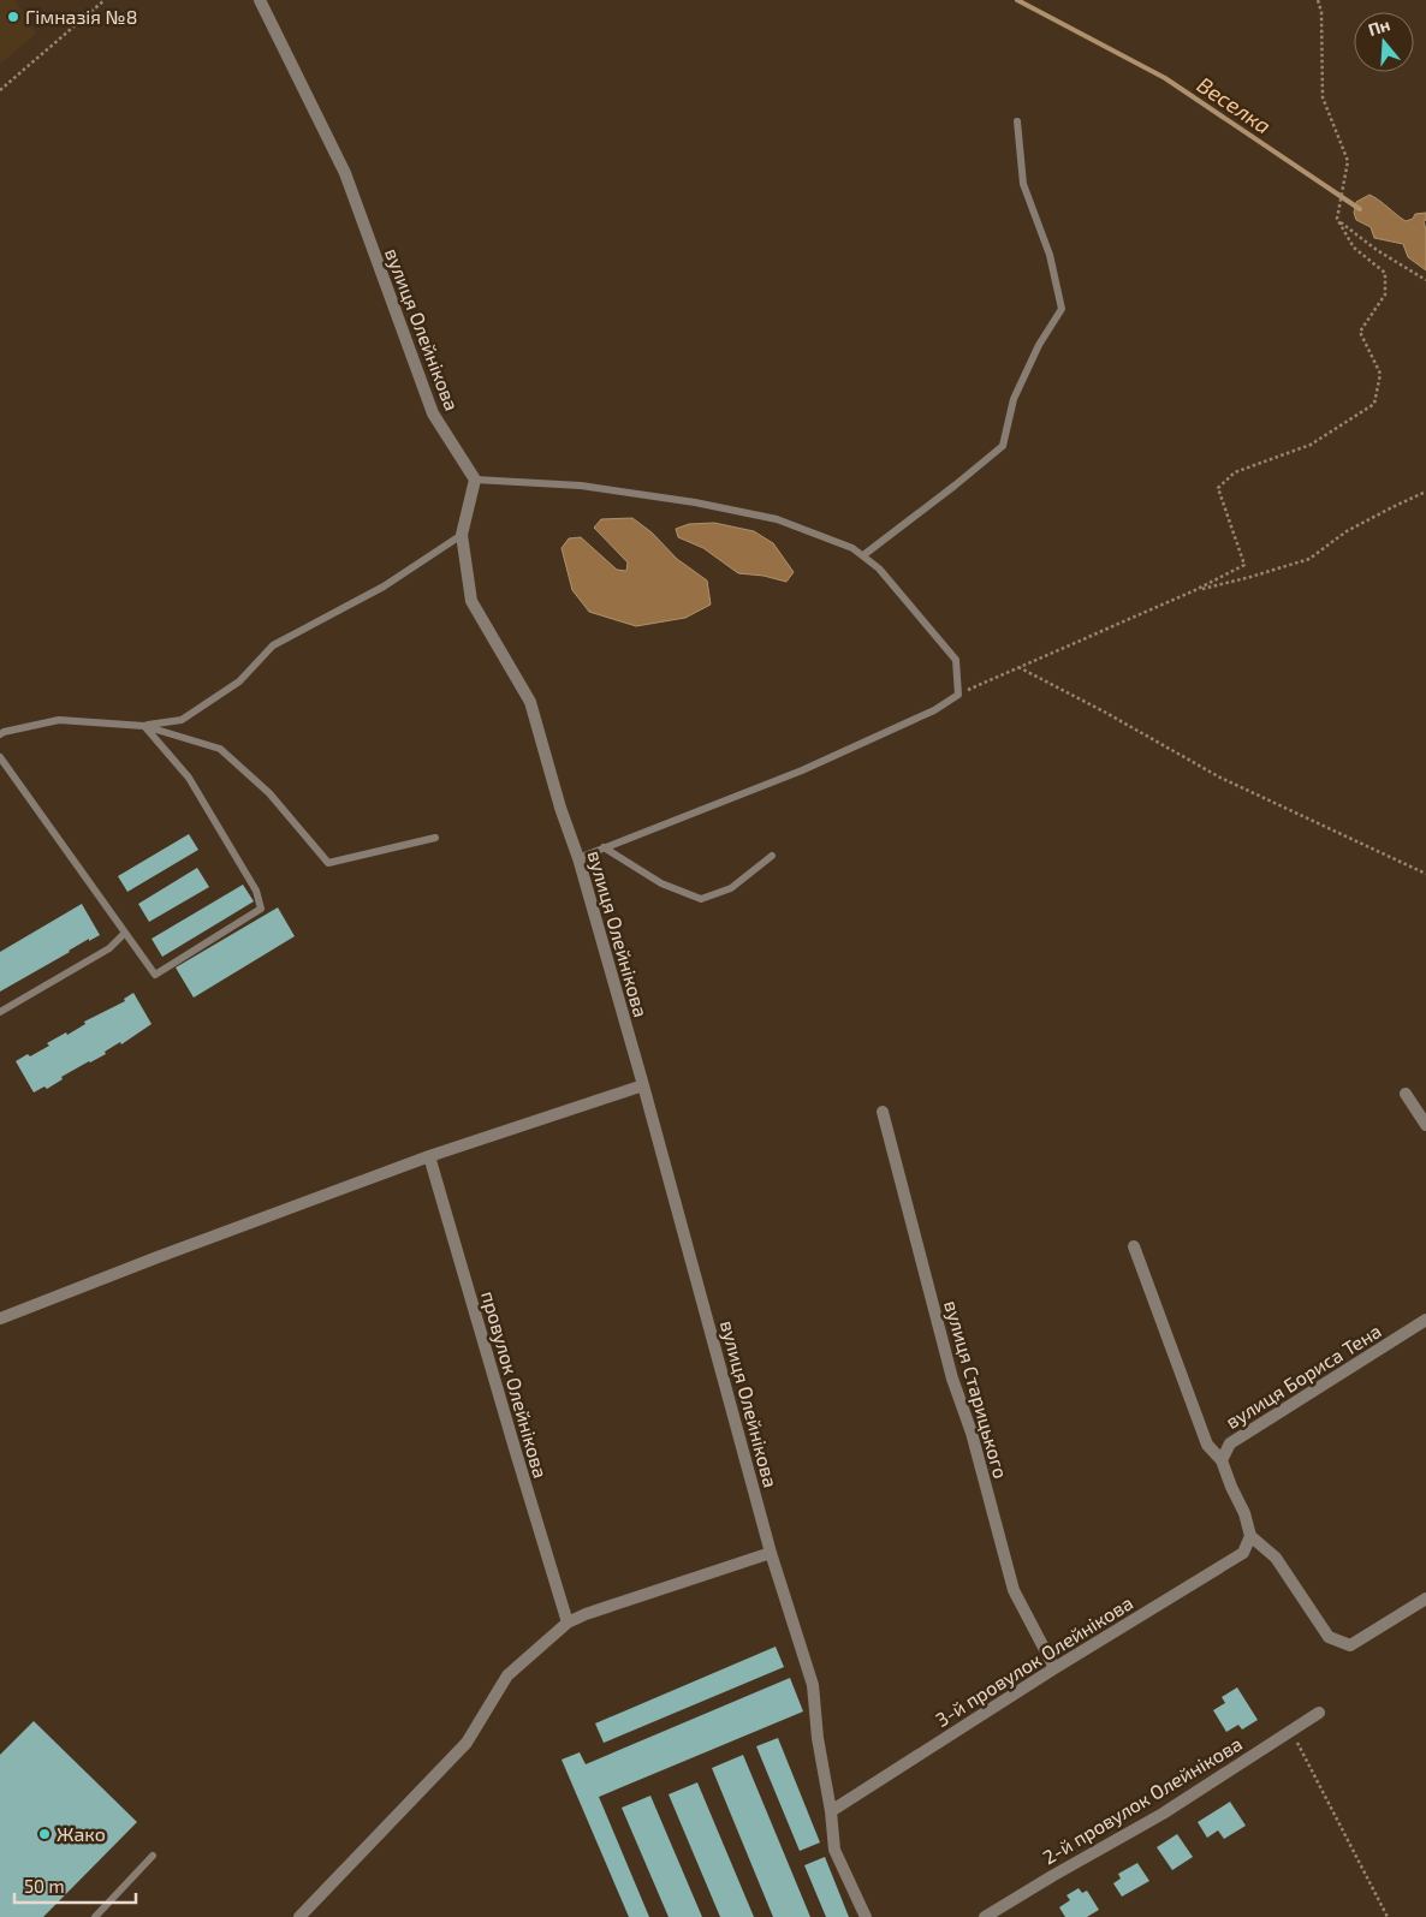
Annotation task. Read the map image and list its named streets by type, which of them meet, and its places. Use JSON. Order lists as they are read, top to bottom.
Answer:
{
  "streets": {
    "street": [
      "вулиця Олейнікова",
      "вулиця Бориса Тена",
      "провулок Олейнікова",
      "вулиця Старицького",
      "3-й провулок Олейнікова",
      "2-й провулок Олейнікова"
    ]
  },
  "crossings": [
    ["вулиця Олейнікова", "3-й провулок Олейнікова"],
    ["вулиця Старицького", "3-й провулок Олейнікова"]
  ],
  "water": ["Веселка"],
  "places": ["Гімназія №8", "Жако"],
  "scale_bar": "50 m",
  "north": "top"
}
